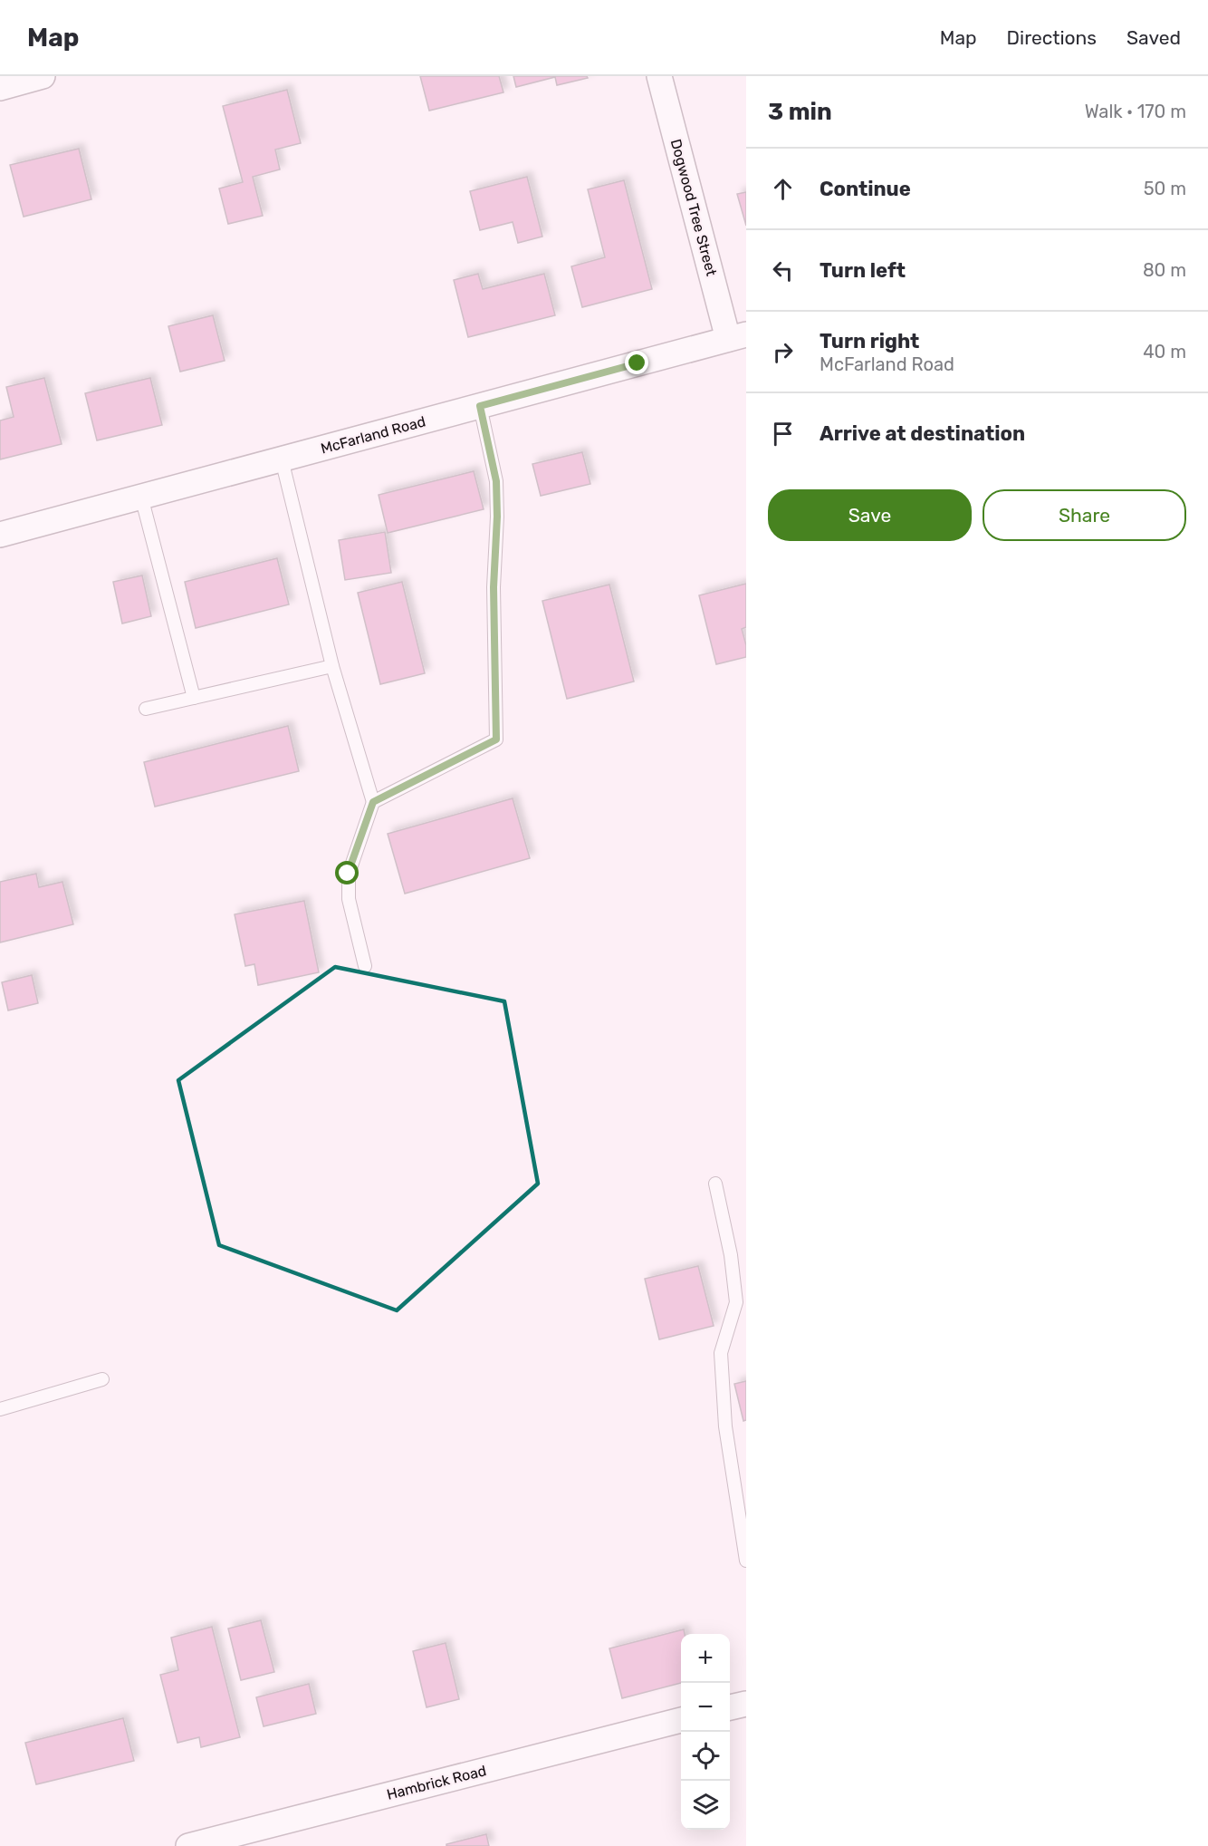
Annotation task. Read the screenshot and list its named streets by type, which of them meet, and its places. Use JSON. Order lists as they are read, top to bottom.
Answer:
{
  "streets": {
    "street": ["Dogwood Tree Street", "McFarland Road", "Hambrick Road"]
  },
  "crossings": [
    ["Dogwood Tree Street", "McFarland Road"]
  ],
  "page": {
    "header": "Map",
    "nav": ["Map", "Directions", "Saved"],
    "heading": ["3 min", "Walk · 170 m"],
    "list": [
      ["Continue", "50 m"],
      ["Turn left", "80 m"],
      ["Turn right", "McFarland Road", "40 m"],
      "Arrive at destination"
    ],
    "buttons": ["Save", "Share"],
    "map_buttons": ["+", "−"]
  }
}
